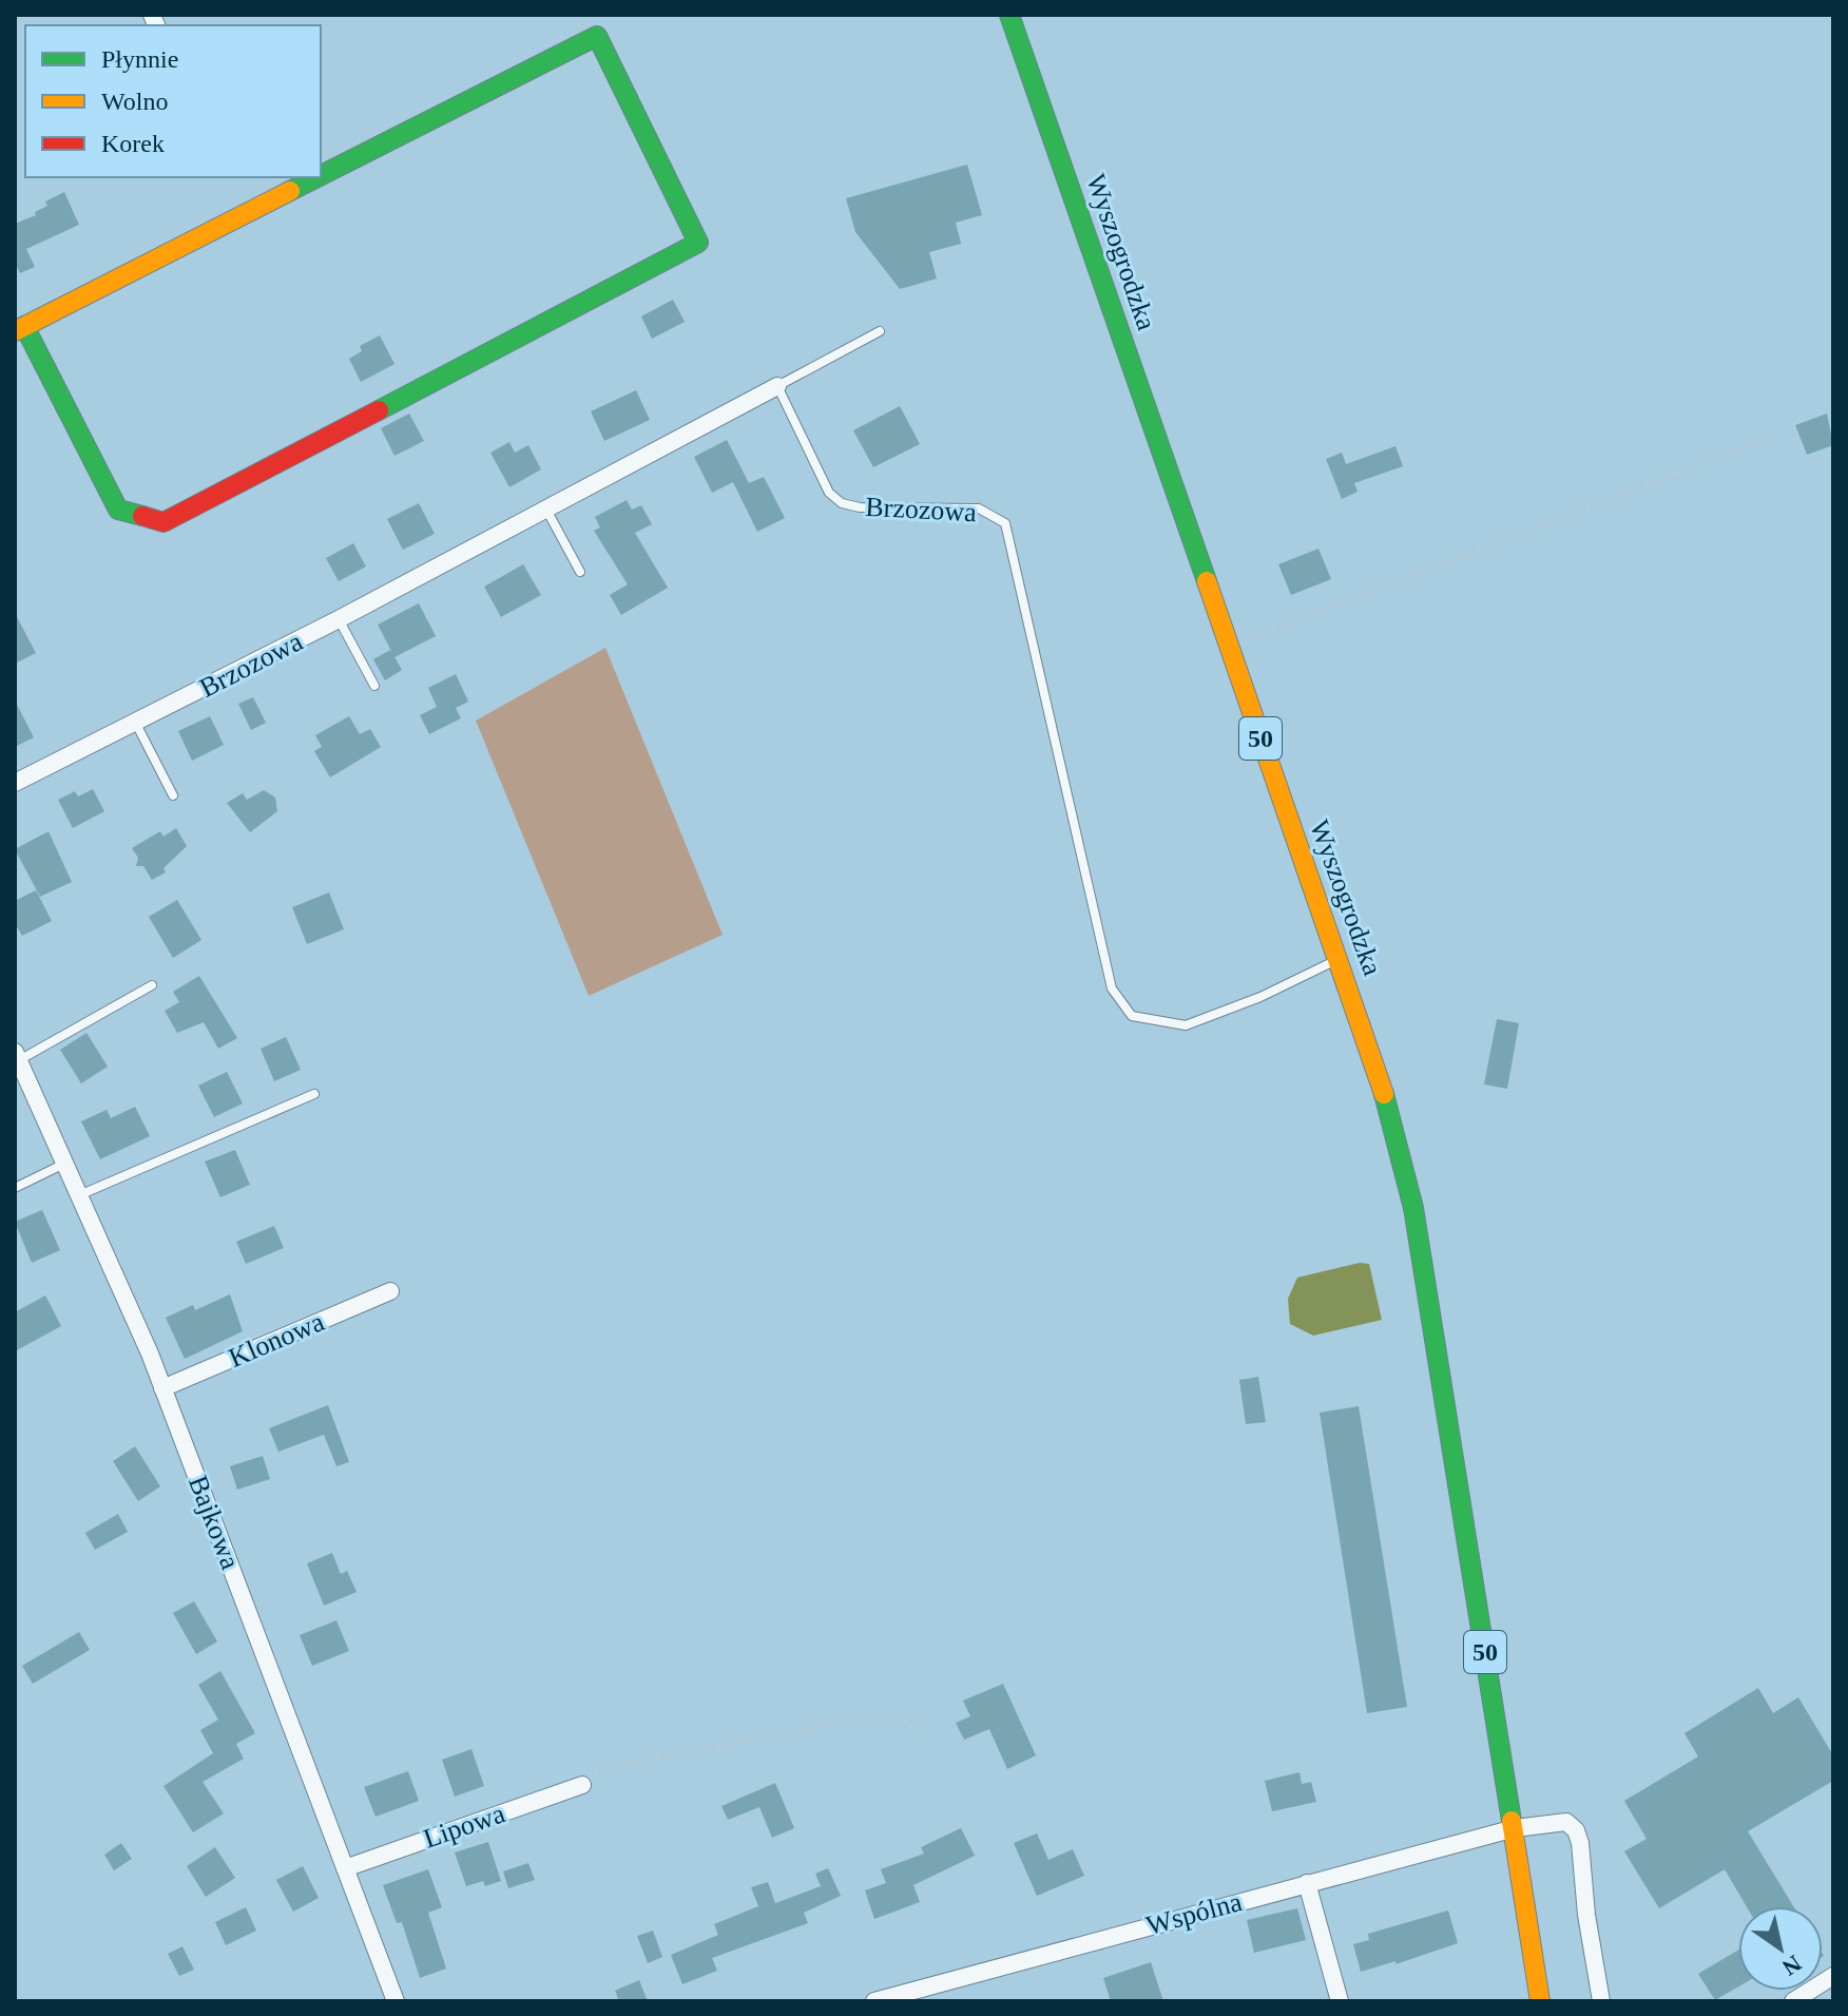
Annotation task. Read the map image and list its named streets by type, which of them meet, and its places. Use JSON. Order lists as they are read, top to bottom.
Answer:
{
  "streets": {
    "main road": ["Wyszogrodzka", "50"],
    "street": [
      "Brzozowa",
      "Klonowa",
      "Bajkowa",
      "Lipowa",
      "Wspólna"
    ]
  },
  "crossings": [
    ["Wyszogrodzka", "Brzozowa"],
    ["Wyszogrodzka", "Wspólna"],
    ["Klonowa", "Bajkowa"],
    ["Bajkowa", "Lipowa"]
  ],
  "legend": ["Płynnie", "Wolno", "Korek"],
  "north": "bottom right"
}
